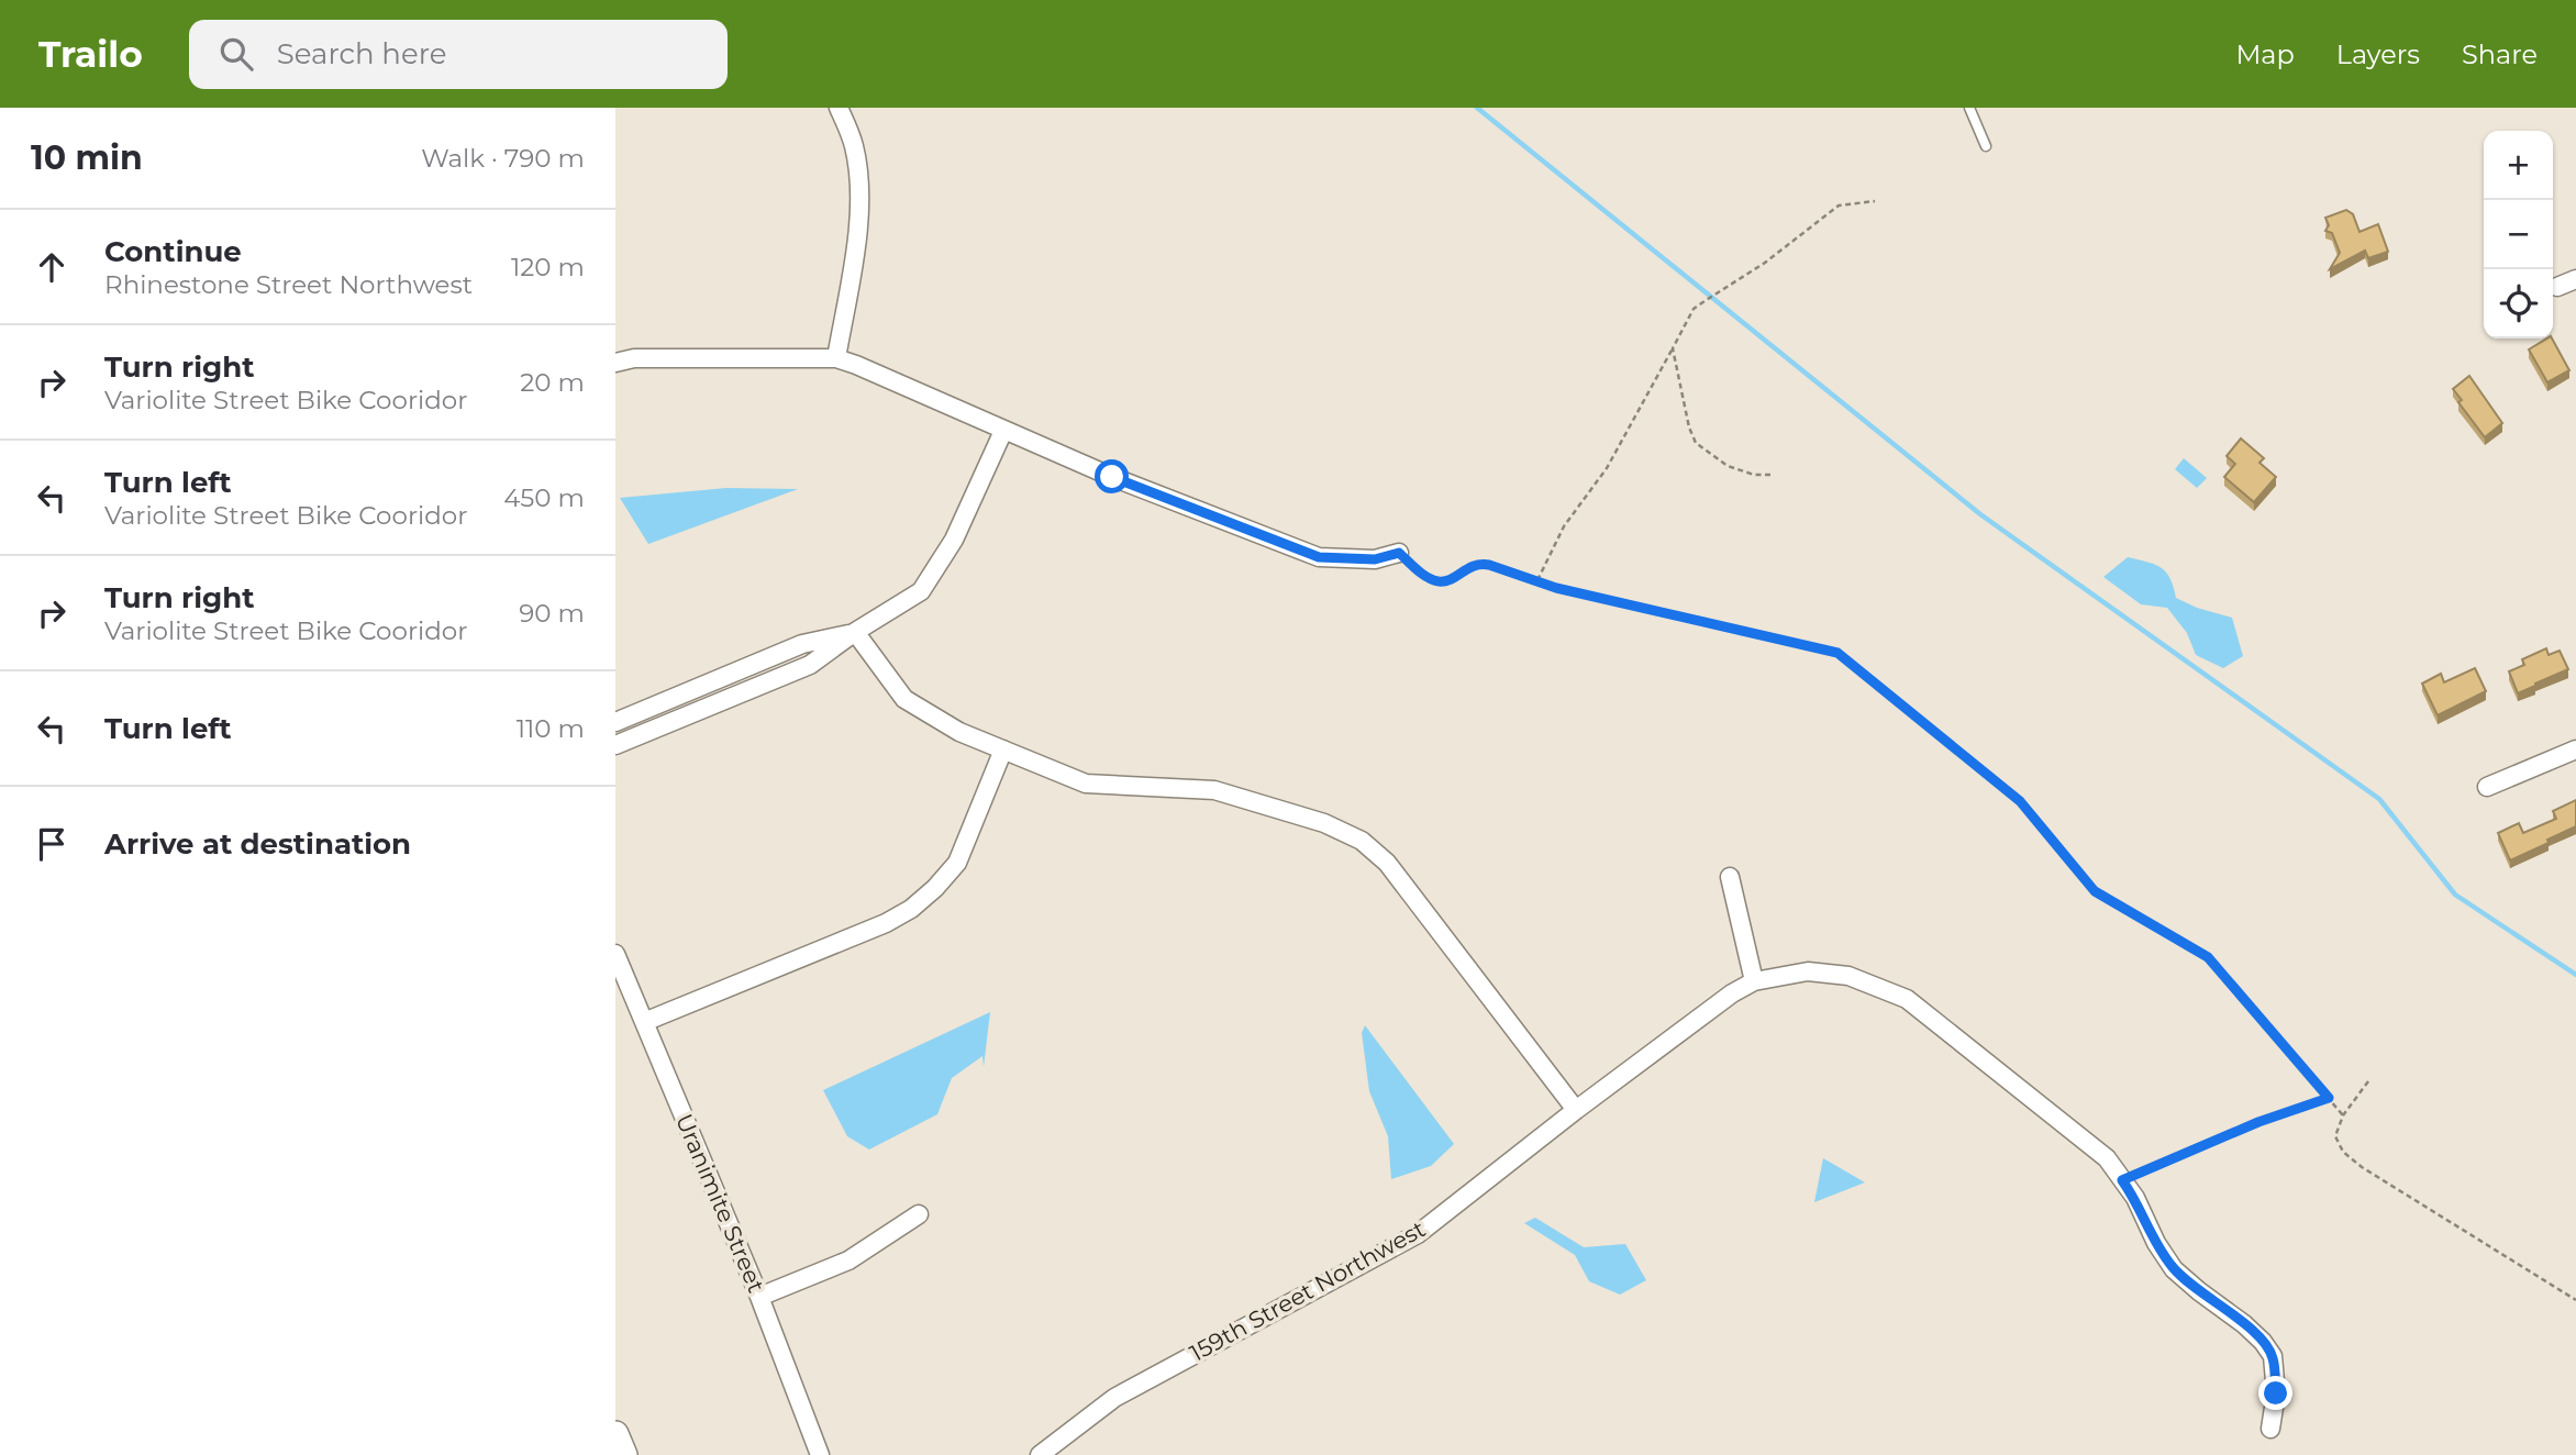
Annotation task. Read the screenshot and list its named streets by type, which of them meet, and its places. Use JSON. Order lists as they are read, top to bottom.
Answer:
{
  "streets": {
    "street": ["Uranimite Street", "159th Street Northwest"]
  },
  "page": {
    "header": "Trailo",
    "search": "Search here",
    "nav": ["Map", "Layers", "Share"],
    "heading": ["10 min", "Walk · 790 m"],
    "map_buttons": ["+", "−"],
    "list": [
      ["Continue", "Rhinestone Street Northwest", "120 m"],
      ["Turn right", "Variolite Street Bike Cooridor", "20 m"],
      ["Turn left", "Variolite Street Bike Cooridor", "450 m"],
      ["Turn right", "Variolite Street Bike Cooridor", "90 m"],
      ["Turn left", "110 m"],
      "Arrive at destination"
    ]
  }
}
